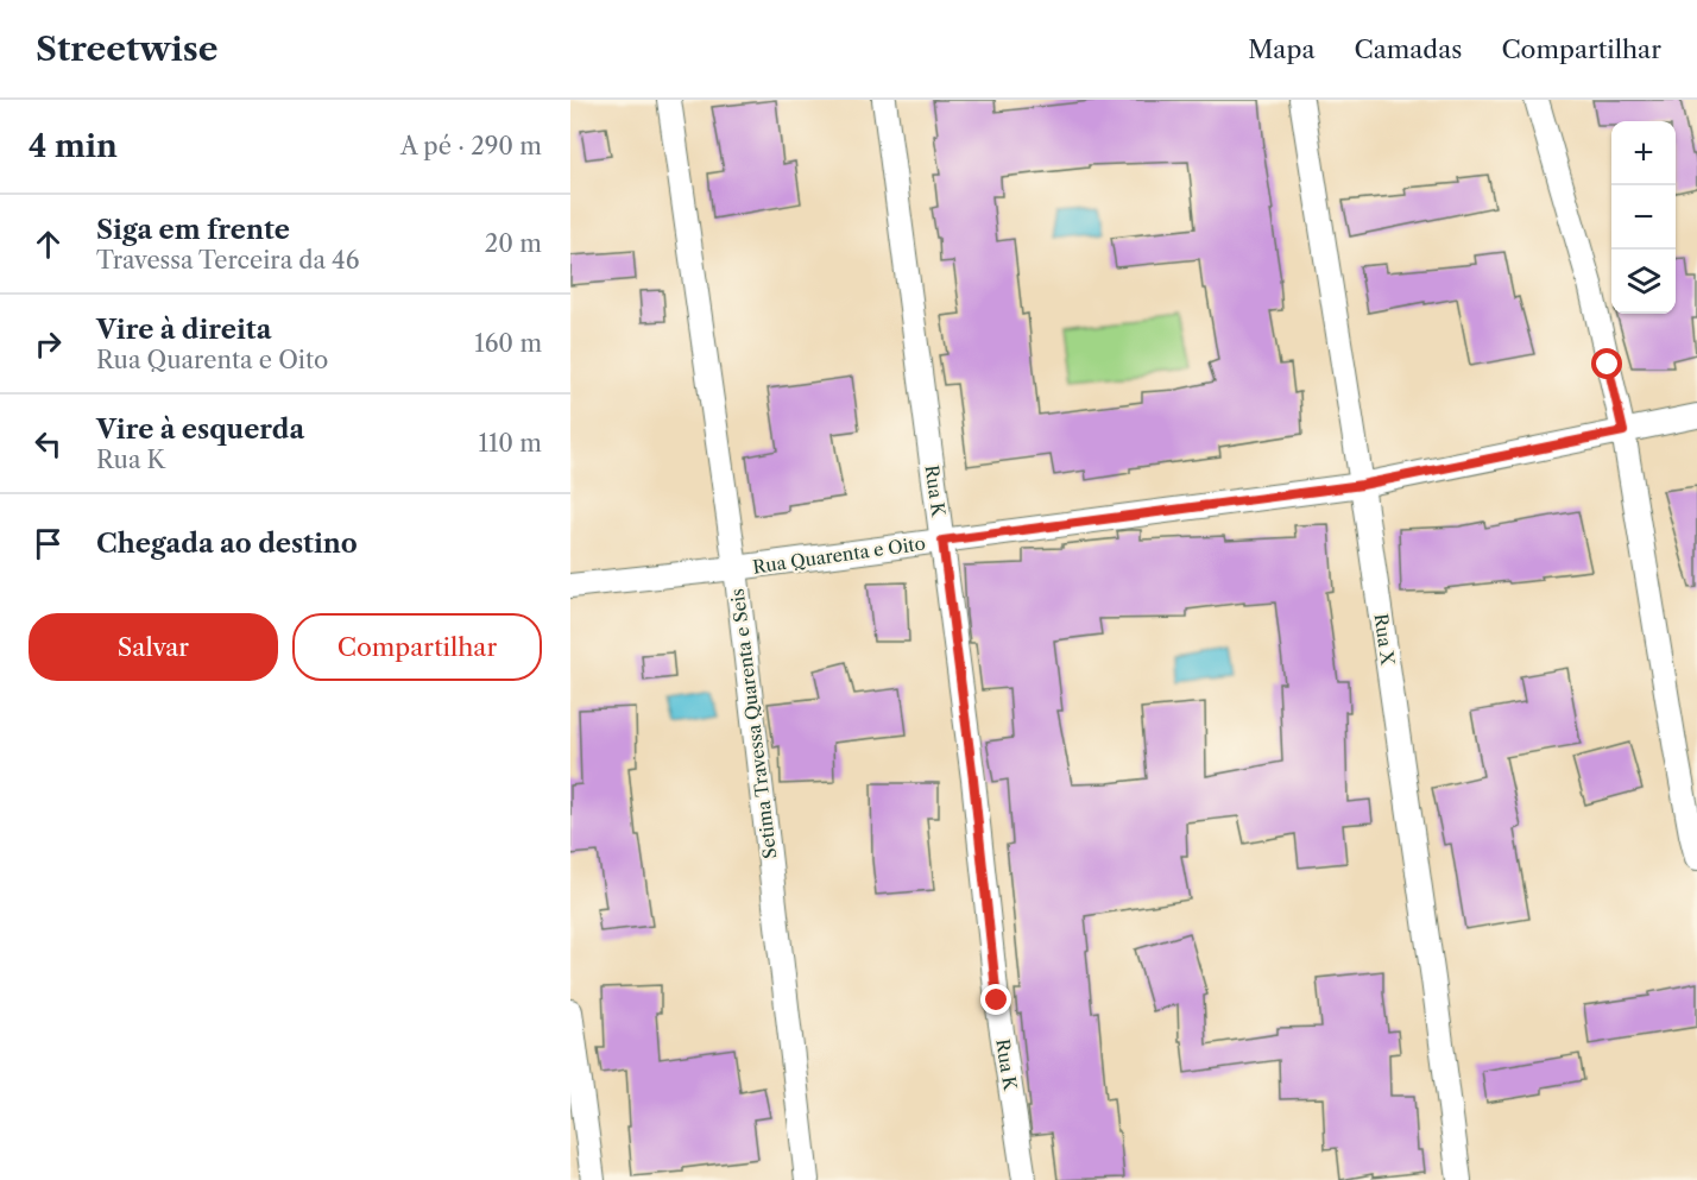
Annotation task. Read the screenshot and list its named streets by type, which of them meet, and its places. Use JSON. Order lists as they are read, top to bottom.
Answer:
{
  "streets": {
    "street": [
      "Rua K",
      "Rua Quarenta e Oito",
      "Rua X",
      "Setima Travessa Quarenta e Seis"
    ]
  },
  "crossings": [
    ["Rua K", "Rua Quarenta e Oito"],
    ["Rua Quarenta e Oito", "Rua X"],
    ["Rua Quarenta e Oito", "Setima Travessa Quarenta e Seis"]
  ],
  "page": {
    "header": "Streetwise",
    "nav": ["Mapa", "Camadas", "Compartilhar"],
    "heading": ["4 min", "A pé · 290 m"],
    "map_buttons": ["+", "−"],
    "list": [
      ["Siga em frente", "Travessa Terceira da 46", "20 m"],
      ["Vire à direita", "Rua Quarenta e Oito", "160 m"],
      ["Vire à esquerda", "Rua K", "110 m"],
      "Chegada ao destino"
    ],
    "buttons": ["Salvar", "Compartilhar"]
  }
}
